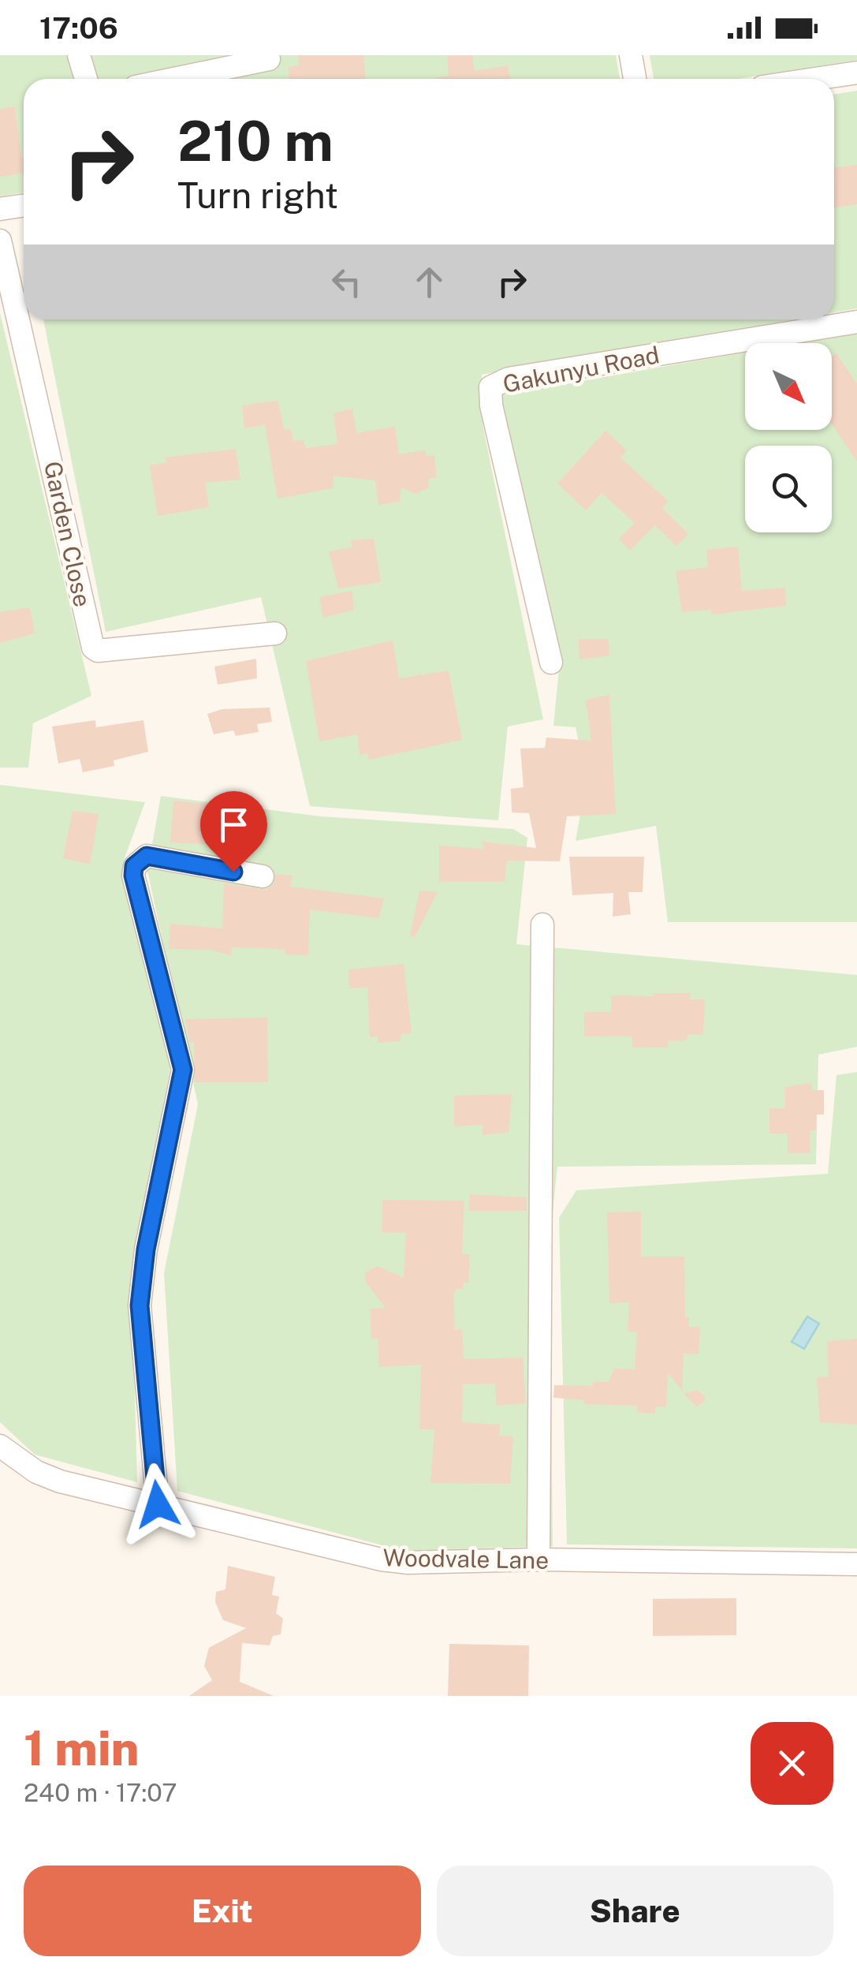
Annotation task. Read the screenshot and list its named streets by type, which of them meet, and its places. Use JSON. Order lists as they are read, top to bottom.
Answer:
{
  "streets": {
    "street": ["Gakunyu Road", "Garden Close", "Woodvale Lane"]
  },
  "north": "bottom right",
  "page": {
    "status": "17:06",
    "turn": ["210 m", "Turn right"],
    "heading": ["1 min", "240 m · 17:07"],
    "buttons": ["Exit", "Share"]
  }
}
